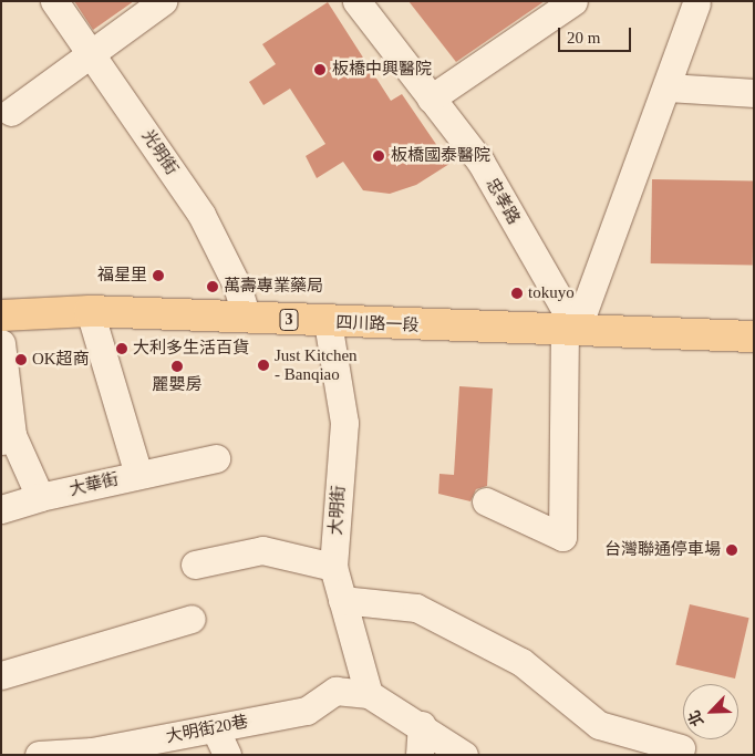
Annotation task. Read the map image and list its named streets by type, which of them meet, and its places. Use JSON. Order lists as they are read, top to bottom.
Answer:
{
  "streets": {
    "main road": ["3", "四川路一段"],
    "street": [
      "光明街",
      "忠孝路",
      "大華街",
      "大明街",
      "大明街20巷"
    ]
  },
  "crossings": [
    ["光明街", "四川路一段"],
    ["忠孝路", "四川路一段"],
    ["四川路一段", "大明街"],
    ["大明街", "大明街20巷"]
  ],
  "places": [
    "板橋中興醫院",
    "板橋國泰醫院",
    "福星里",
    "萬壽專業藥局",
    "tokuyo",
    "大利多生活百貨",
    "OK超商",
    "Just Kitchen - Banqiao",
    "麗嬰房",
    "台灣聯通停車場"
  ],
  "scale_bar": "20 m",
  "north": "bottom left"
}
